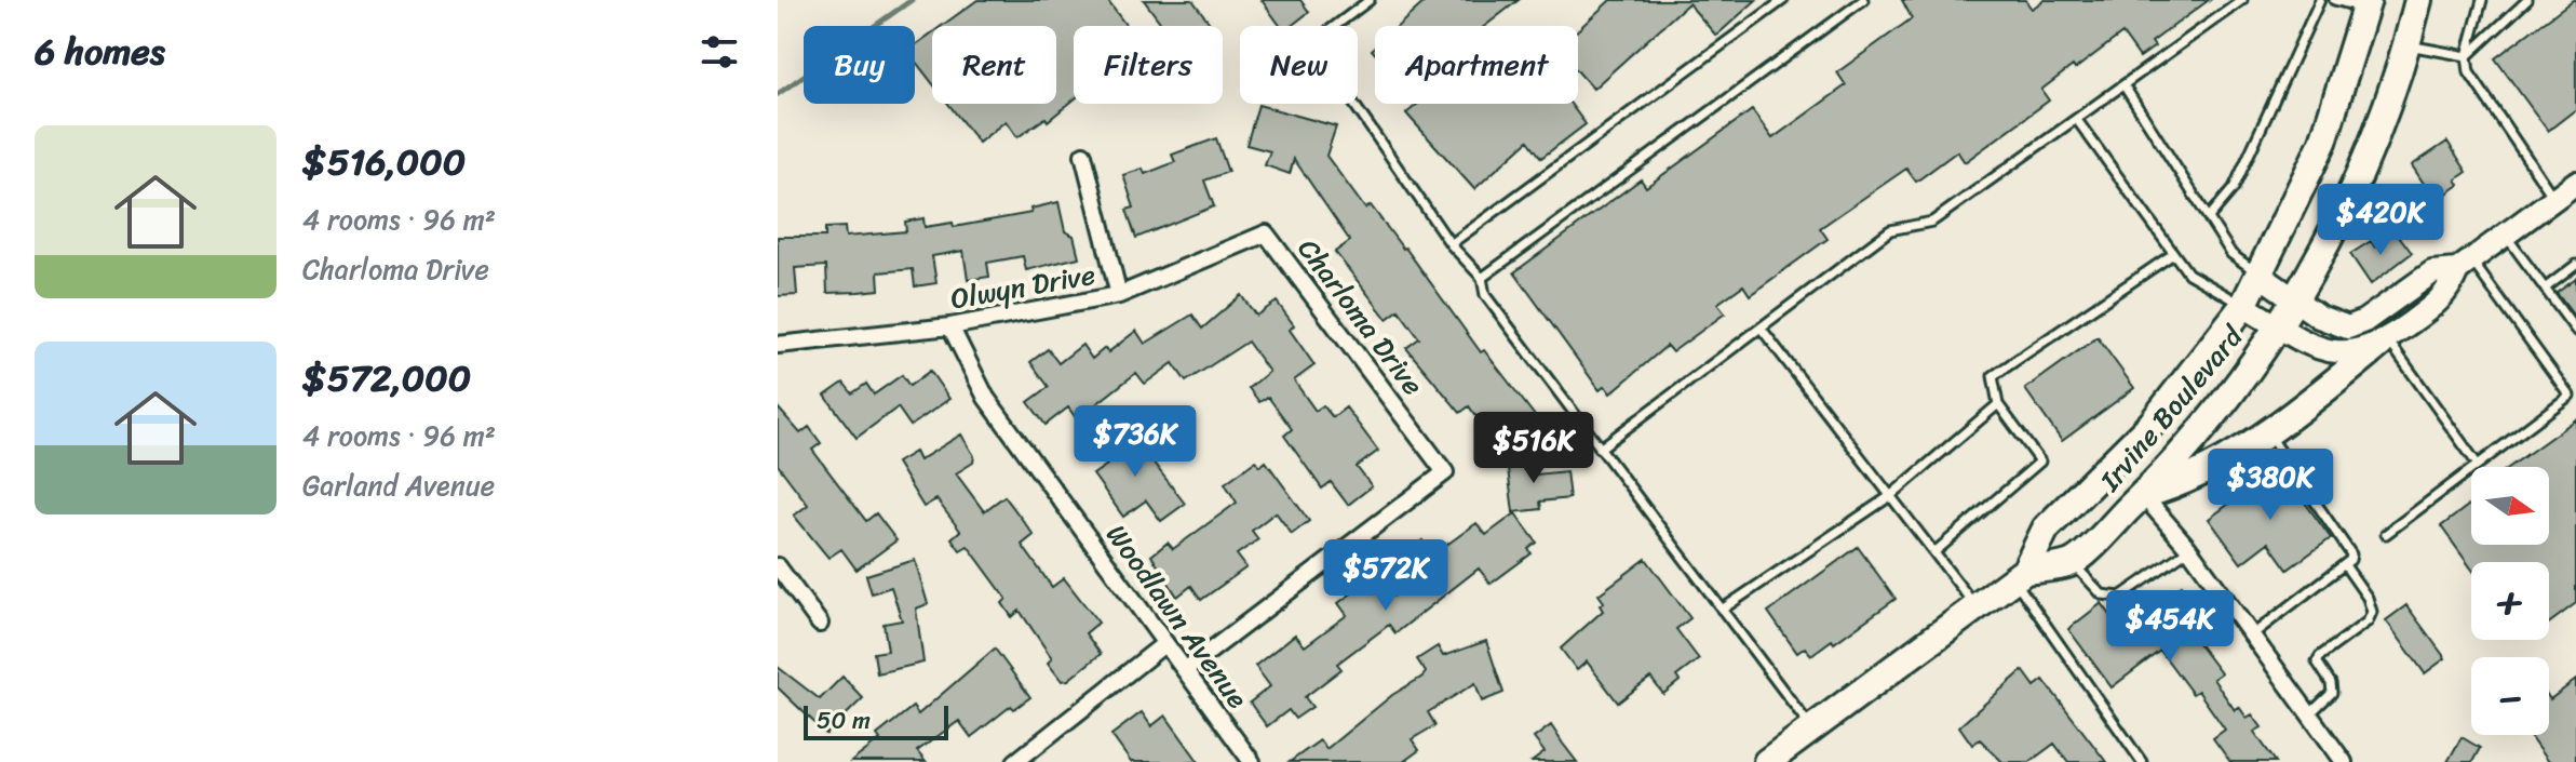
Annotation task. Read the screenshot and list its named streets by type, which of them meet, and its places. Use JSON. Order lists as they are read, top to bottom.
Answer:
{
  "streets": {
    "main road": ["Irvine Boulevard"],
    "street": ["Olwyn Drive", "Charloma Drive", "Woodlawn Avenue"]
  },
  "crossings": [
    ["Olwyn Drive", "Charloma Drive"],
    ["Olwyn Drive", "Woodlawn Avenue"],
    ["Charloma Drive", "Woodlawn Avenue"]
  ],
  "scale_bar": "50 m",
  "north": "right",
  "page": {
    "heading": "6 homes",
    "chip": [
      "Buy",
      "Rent",
      "Filters",
      "New",
      "Apartment"
    ],
    "list": [
      {
        "name": "$516,000",
        "note": "4 rooms · 96 m² · Charloma Drive"
      },
      {
        "name": "$572,000",
        "note": "4 rooms · 96 m² · Garland Avenue"
      }
    ],
    "price": [
      "$420K",
      "$736K",
      "$516K",
      "$380K",
      "$572K",
      "$454K"
    ],
    "map_buttons": ["+", "−"],
    "scale": "50 m"
  }
}
